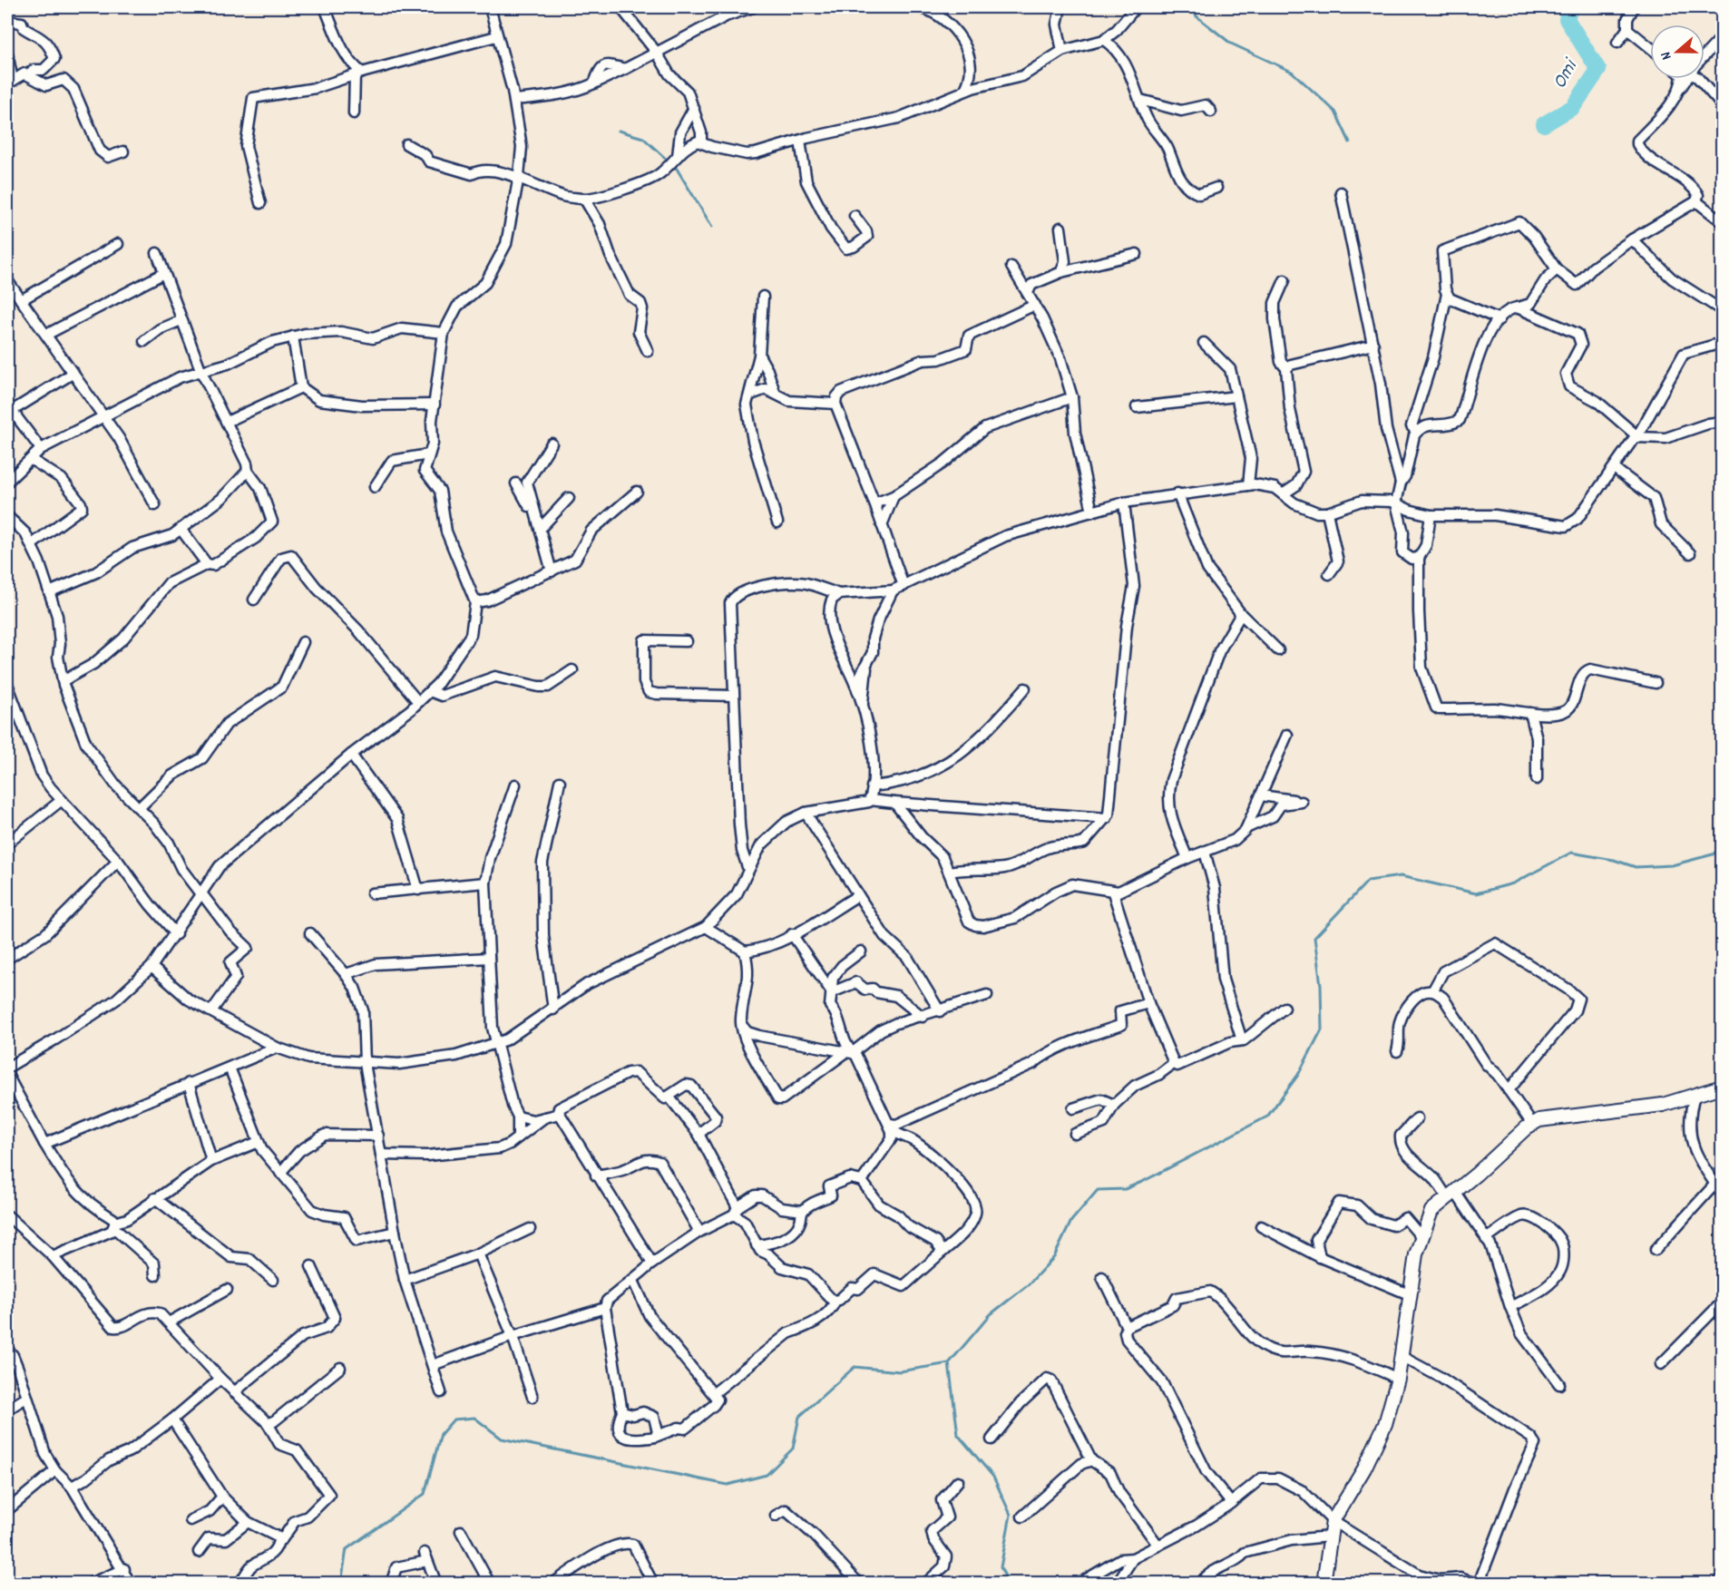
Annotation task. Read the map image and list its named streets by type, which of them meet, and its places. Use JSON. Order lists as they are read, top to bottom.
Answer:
{
  "water": ["Omi"],
  "north": "left"
}
